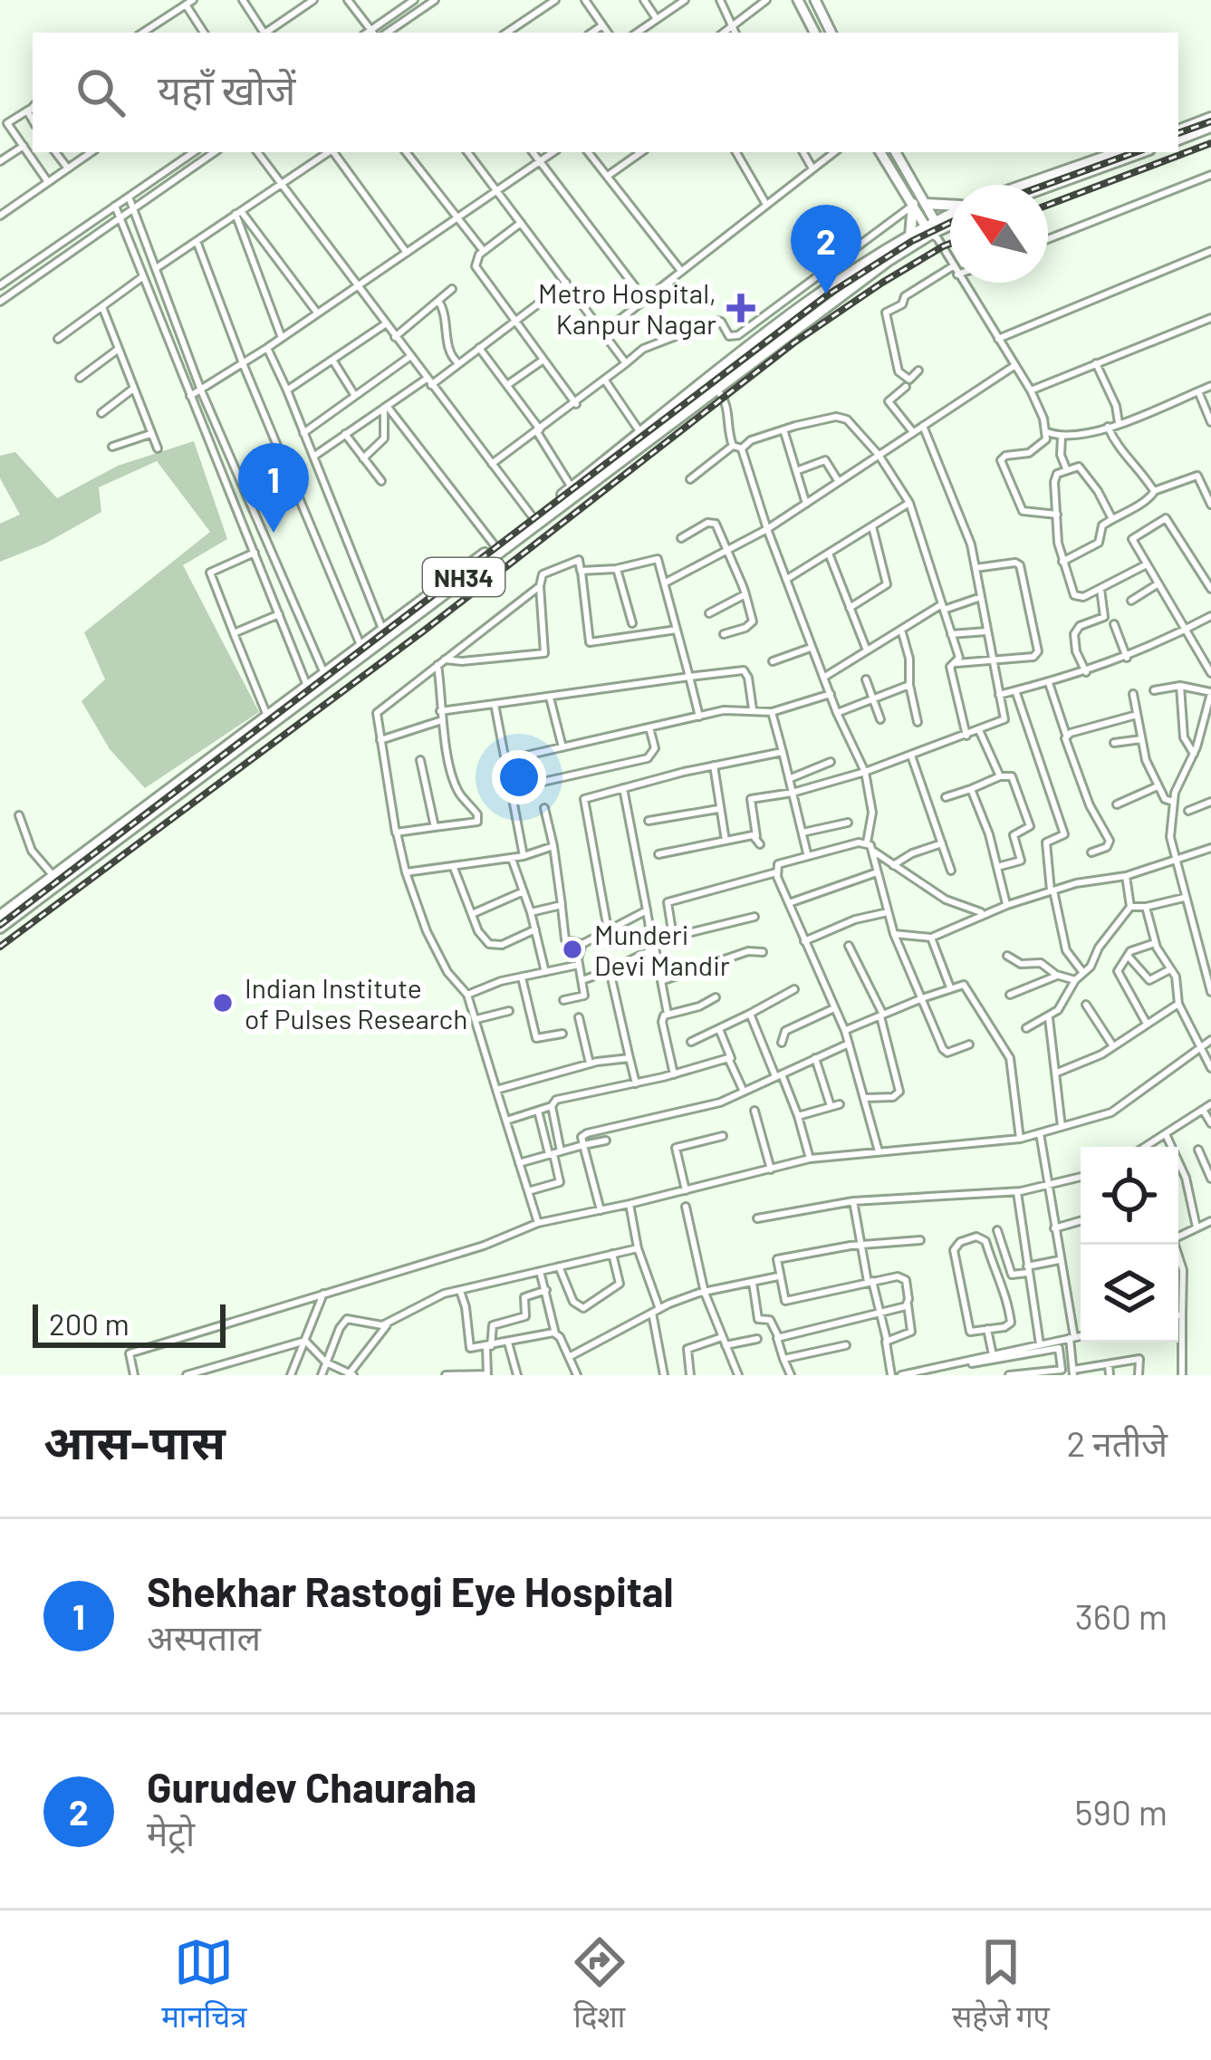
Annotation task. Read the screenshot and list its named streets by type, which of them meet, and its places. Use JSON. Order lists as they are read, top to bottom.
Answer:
{
  "streets": {
    "highway": ["NH34"]
  },
  "places": {
    "health": ["Metro Hospital, Kanpur Nagar"],
    "other": ["Munderi Devi Mandir", "Indian Institute of Pulses Research"]
  },
  "scale_bar": "200 m",
  "north": "top left",
  "page": {
    "search": "यहाँ खोजें",
    "pins": ["2", "1"],
    "scale": "200 m",
    "heading": ["आस-पास", "2 नतीजे"],
    "list": [
      {
        "mark": "1",
        "name": "Shekhar Rastogi Eye Hospital",
        "note": "अस्पताल",
        "value": "360 m"
      },
      {
        "mark": "2",
        "name": "Gurudev Chauraha",
        "note": "मेट्रो",
        "value": "590 m"
      }
    ],
    "nav": ["मानचित्र", "दिशा", "सहेजे गए"]
  }
}
